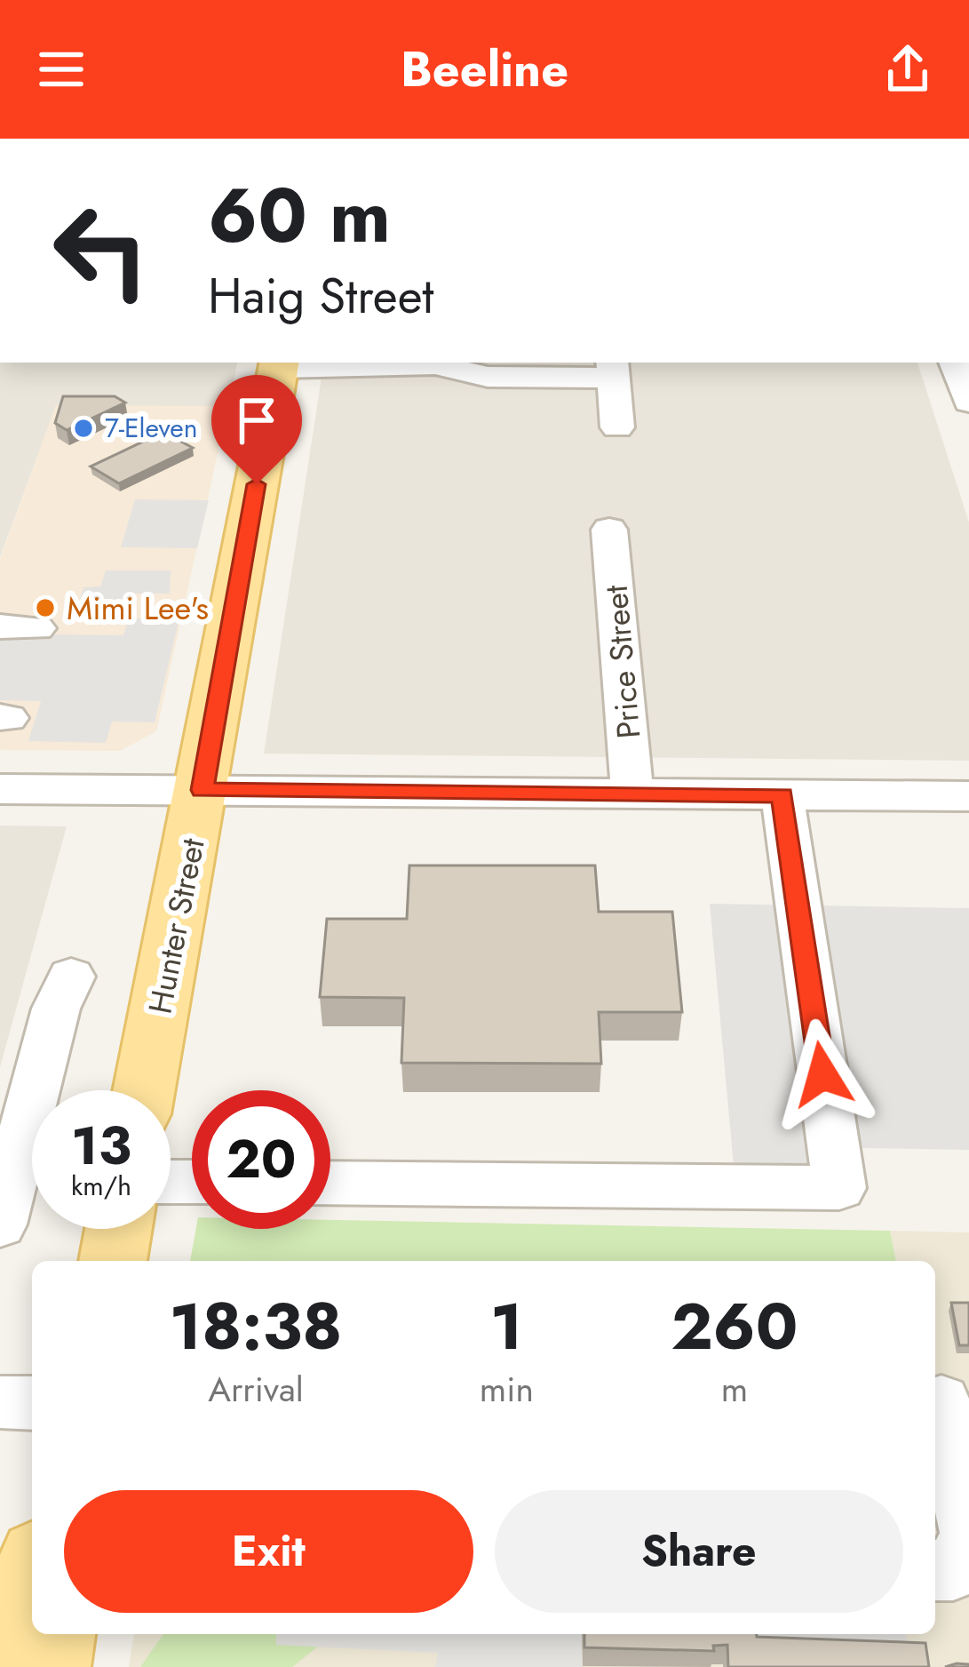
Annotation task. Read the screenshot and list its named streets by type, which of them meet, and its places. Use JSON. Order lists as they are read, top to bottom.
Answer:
{
  "streets": {
    "main road": ["Hunter Street"],
    "street": ["Price Street"]
  },
  "places": ["7-Eleven", "Mimi Lee's"],
  "page": {
    "header": "Beeline",
    "turn": ["60 m", "Haig Street"],
    "speed": "13 km/h",
    "limit": "20",
    "eta": [
      "18:38",
      "Arrival",
      "1",
      "min",
      "260",
      "m"
    ],
    "buttons": ["Exit", "Share"]
  }
}
